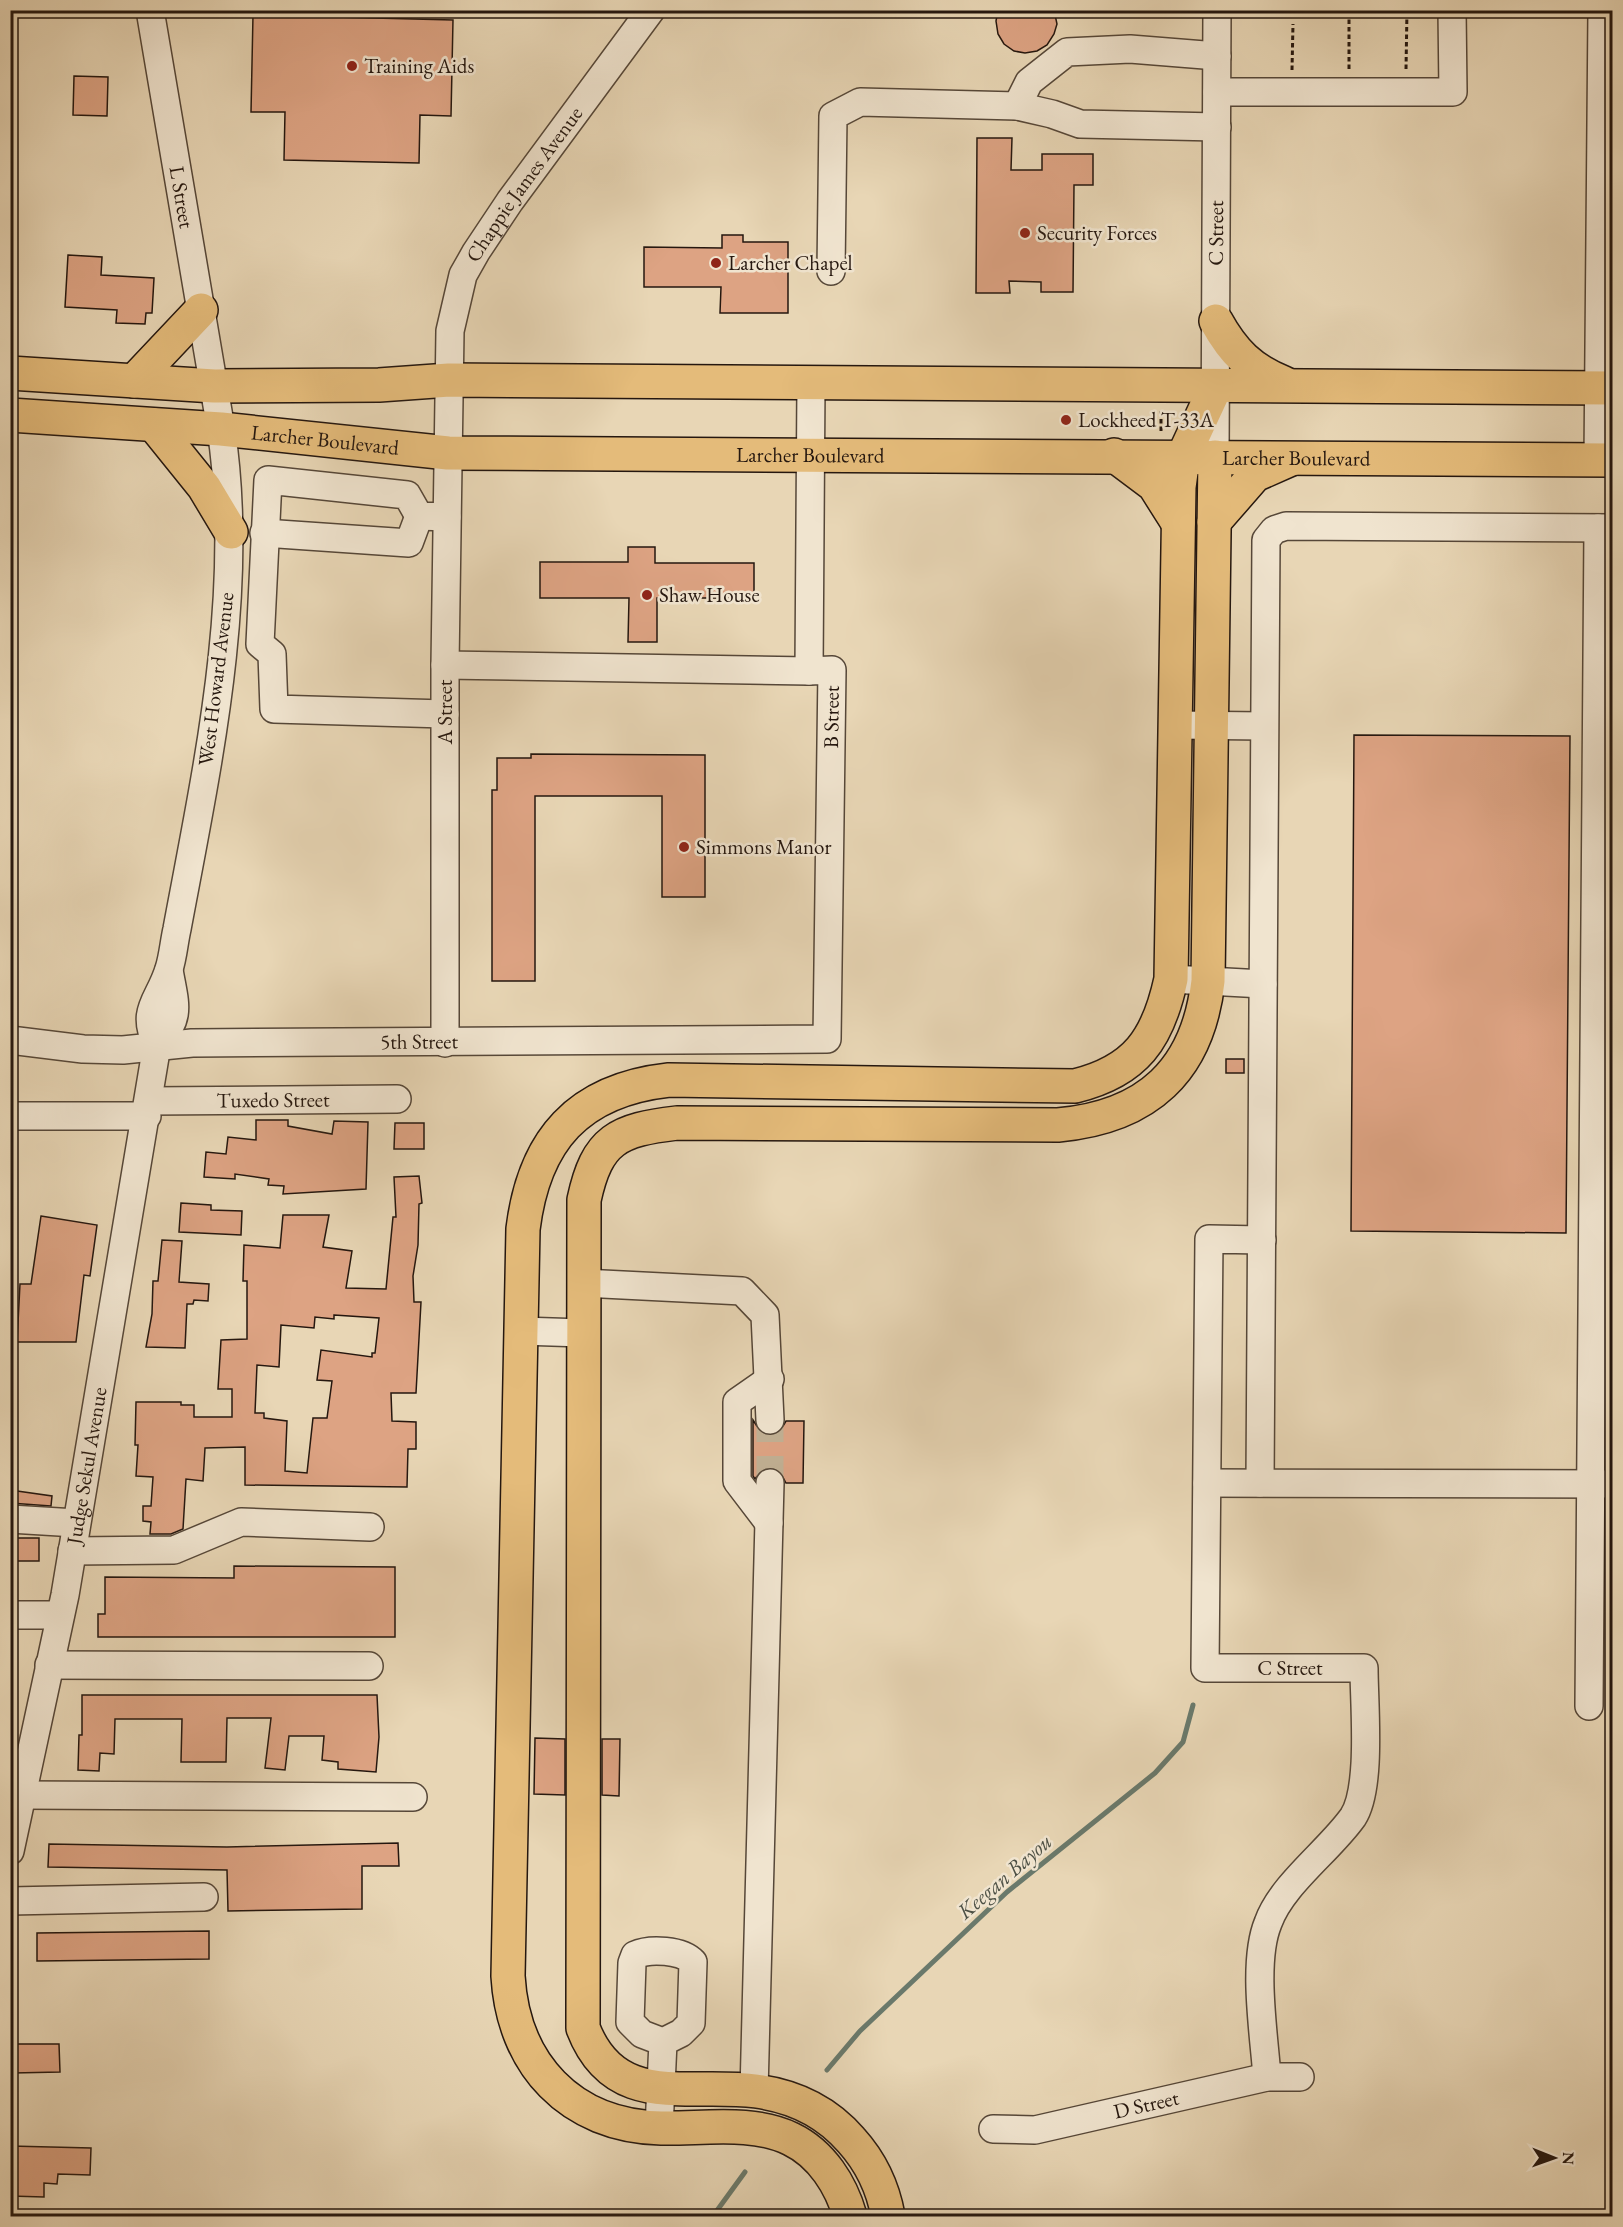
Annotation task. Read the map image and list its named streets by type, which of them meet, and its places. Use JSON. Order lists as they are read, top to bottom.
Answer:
{
  "streets": {
    "main road": ["Larcher Boulevard"],
    "street": [
      "Chappie James Avenue",
      "L Street",
      "C Street",
      "West Howard Avenue",
      "A Street",
      "B Street",
      "5th Street",
      "Tuxedo Street",
      "Judge Sekul Avenue",
      "D Street"
    ]
  },
  "crossings": [
    ["Chappie James Avenue", "A Street"],
    ["L Street", "West Howard Avenue"],
    ["C Street", "D Street"],
    ["Larcher Boulevard", "West Howard Avenue"],
    ["Larcher Boulevard", "A Street"],
    ["Larcher Boulevard", "B Street"],
    ["West Howard Avenue", "5th Street"],
    ["West Howard Avenue", "Tuxedo Street"],
    ["West Howard Avenue", "Judge Sekul Avenue"],
    ["A Street", "5th Street"],
    ["B Street", "5th Street"],
    ["Tuxedo Street", "Judge Sekul Avenue"]
  ],
  "water": ["Keegan Bayou"],
  "places": [
    "Training Aids",
    "Security Forces",
    "Larcher Chapel",
    "Lockheed T-33A",
    "Shaw House",
    "Simmons Manor"
  ],
  "north": "right"
}
